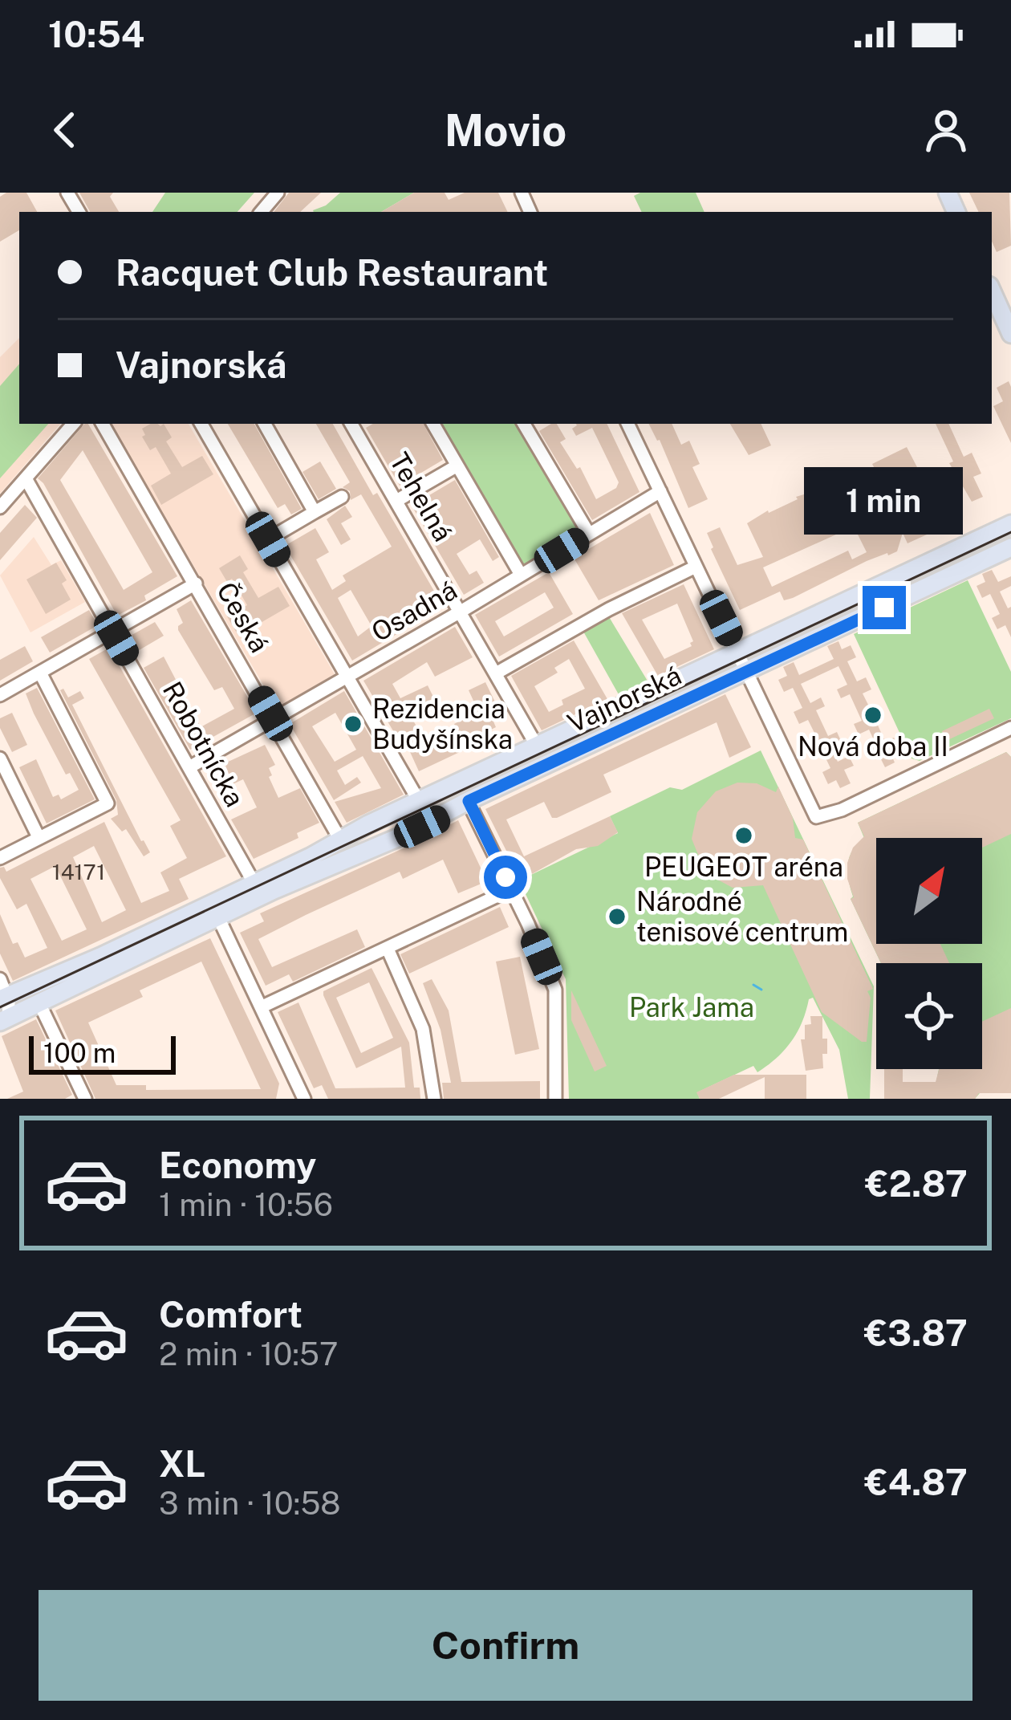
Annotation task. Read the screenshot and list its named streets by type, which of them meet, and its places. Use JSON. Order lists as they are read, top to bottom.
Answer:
{
  "streets": {
    "main road": ["Vajnorská"],
    "street": [
      "Tehelná",
      "Osadná",
      "Česká",
      "Robotnícka"
    ]
  },
  "crossings": [
    ["Tehelná", "Osadná"],
    ["Tehelná", "Vajnorská"],
    ["Osadná", "Česká"],
    ["Osadná", "Robotnícka"],
    ["Česká", "Vajnorská"],
    ["Vajnorská", "Robotnícka"]
  ],
  "parks": ["Park Jama"],
  "places": [
    "Nová doba II",
    "Rezidencia Budyšínska",
    "PEUGEOT aréna",
    "Národné tenisové centrum"
  ],
  "house_numbers": ["14171"],
  "scale_bar": "100 m",
  "north": "top right",
  "page": {
    "status": "10:54",
    "header": "Movio",
    "banner": ["Racquet Club Restaurant", "Vajnorská"],
    "bubble": "1 min",
    "scale": "100 m",
    "list": [
      {
        "name": "Economy",
        "note": "1 min · 10:56",
        "value": "€2.87"
      },
      {
        "name": "Comfort",
        "note": "2 min · 10:57",
        "value": "€3.87"
      },
      {
        "name": "XL",
        "note": "3 min · 10:58",
        "value": "€4.87"
      }
    ],
    "buttons": "Confirm"
  }
}
